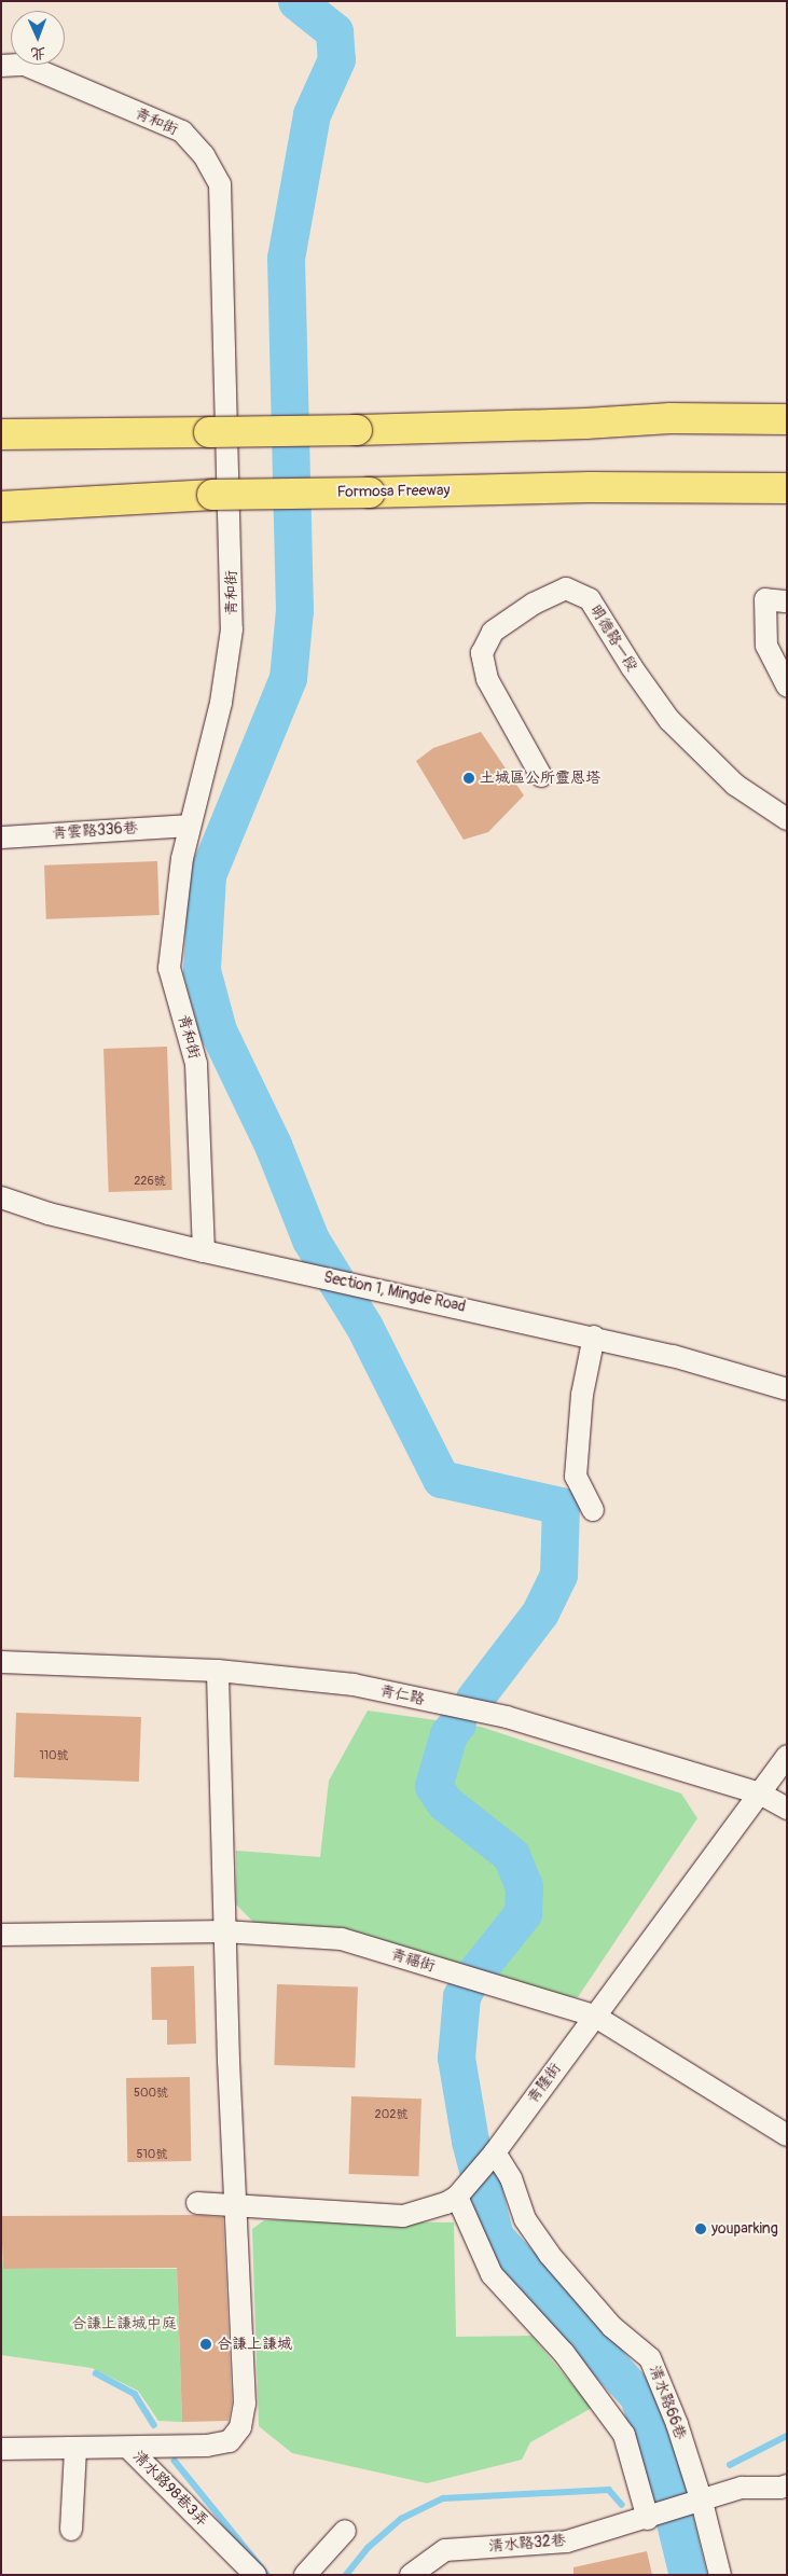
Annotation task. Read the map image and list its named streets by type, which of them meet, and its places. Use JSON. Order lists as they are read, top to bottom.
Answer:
{
  "streets": {
    "highway": ["Formosa Freeway"],
    "street": [
      "青和街",
      "明德路一段",
      "青雲路336巷",
      "Section 1, Mingde Road",
      "青仁路",
      "青福街",
      "青隆街",
      "清水路66巷",
      "清水路98巷3弄",
      "清水路32巷"
    ]
  },
  "crossings": [
    ["青和街", "青雲路336巷"],
    ["青和街", "Section 1, Mingde Road"],
    ["青仁路", "青隆街"],
    ["青福街", "青隆街"],
    ["青隆街", "清水路66巷"],
    ["清水路66巷", "清水路32巷"]
  ],
  "parks": ["合謙上謙城中庭"],
  "places": ["土城區公所靈恩塔", "youparking", "合謙上謙城"],
  "house_numbers": [
    "226號",
    "110號",
    "500號",
    "202號",
    "510號"
  ],
  "north": "bottom"
}
